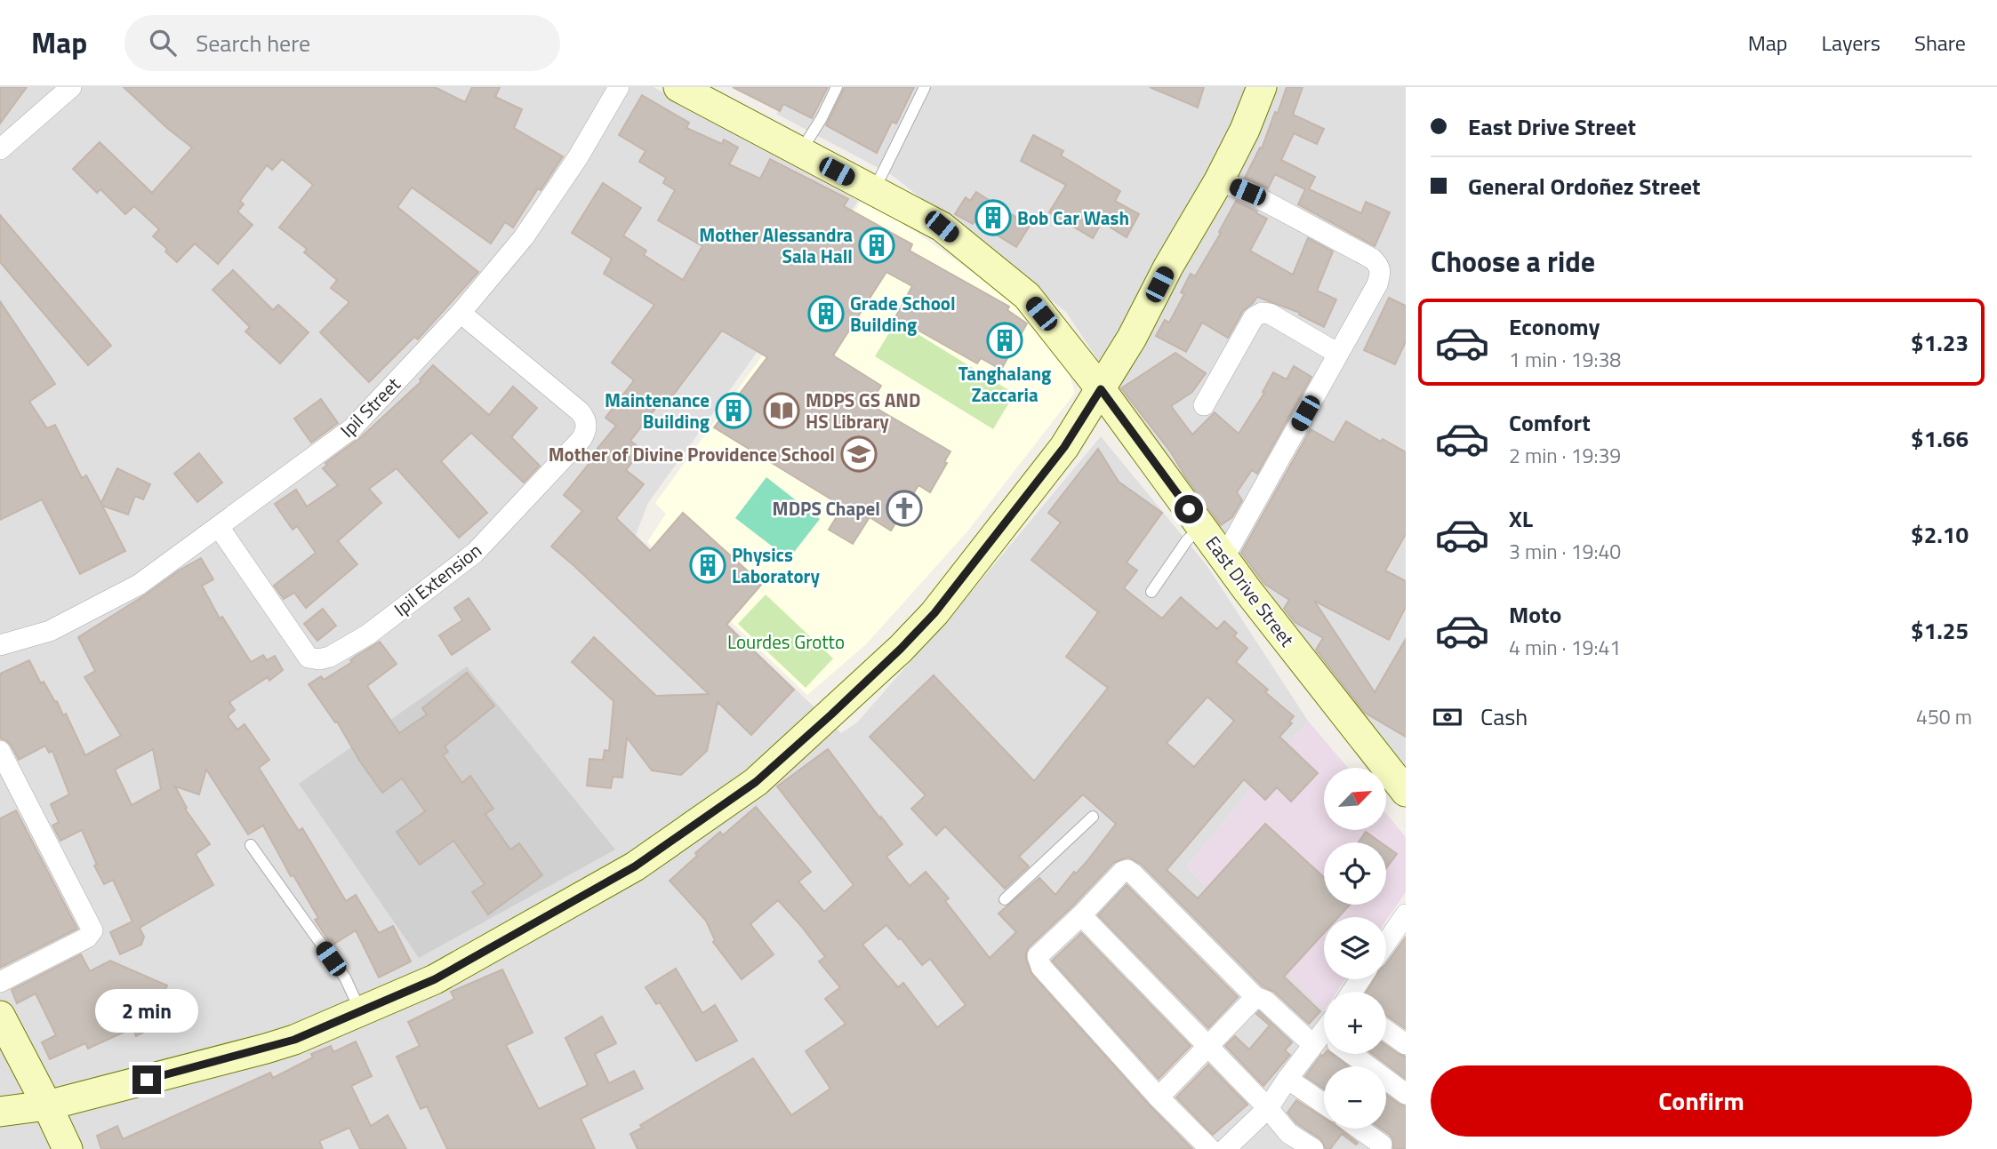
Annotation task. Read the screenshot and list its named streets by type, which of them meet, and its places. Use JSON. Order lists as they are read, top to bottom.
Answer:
{
  "streets": {
    "main road": ["East Drive Street"],
    "street": ["Ipil Street", "Ipil Extension"]
  },
  "crossings": [
    ["Ipil Street", "Ipil Extension"]
  ],
  "parks": ["Lourdes Grotto"],
  "places": {
    "building": [
      "Bob Car Wash",
      "Mother Alessandra Sala Hall",
      "Grade School Building",
      "Tanghalang Zaccaria",
      "Maintenance Building",
      "Physics Laboratory"
    ],
    "library": ["MDPS GS AND HS Library"],
    "school or university": ["Mother of Divine Providence School"],
    "church": ["MDPS Chapel"]
  },
  "north": "top right",
  "page": {
    "header": "Map",
    "search": "Search here",
    "nav": ["Map", "Layers", "Share"],
    "banner": ["East Drive Street", "General Ordoñez Street"],
    "heading": "Choose a ride",
    "list": [
      {
        "name": "Economy",
        "note": "1 min · 19:38",
        "value": "$1.23"
      },
      {
        "name": "Comfort",
        "note": "2 min · 19:39",
        "value": "$1.66"
      },
      {
        "name": "XL",
        "note": "3 min · 19:40",
        "value": "$2.10"
      },
      {
        "name": "Moto",
        "note": "4 min · 19:41",
        "value": "$1.25"
      }
    ],
    "pay": ["Cash", "450 m"],
    "map_buttons": ["+", "−"],
    "bubble": "2 min",
    "buttons": "Confirm"
  }
}
